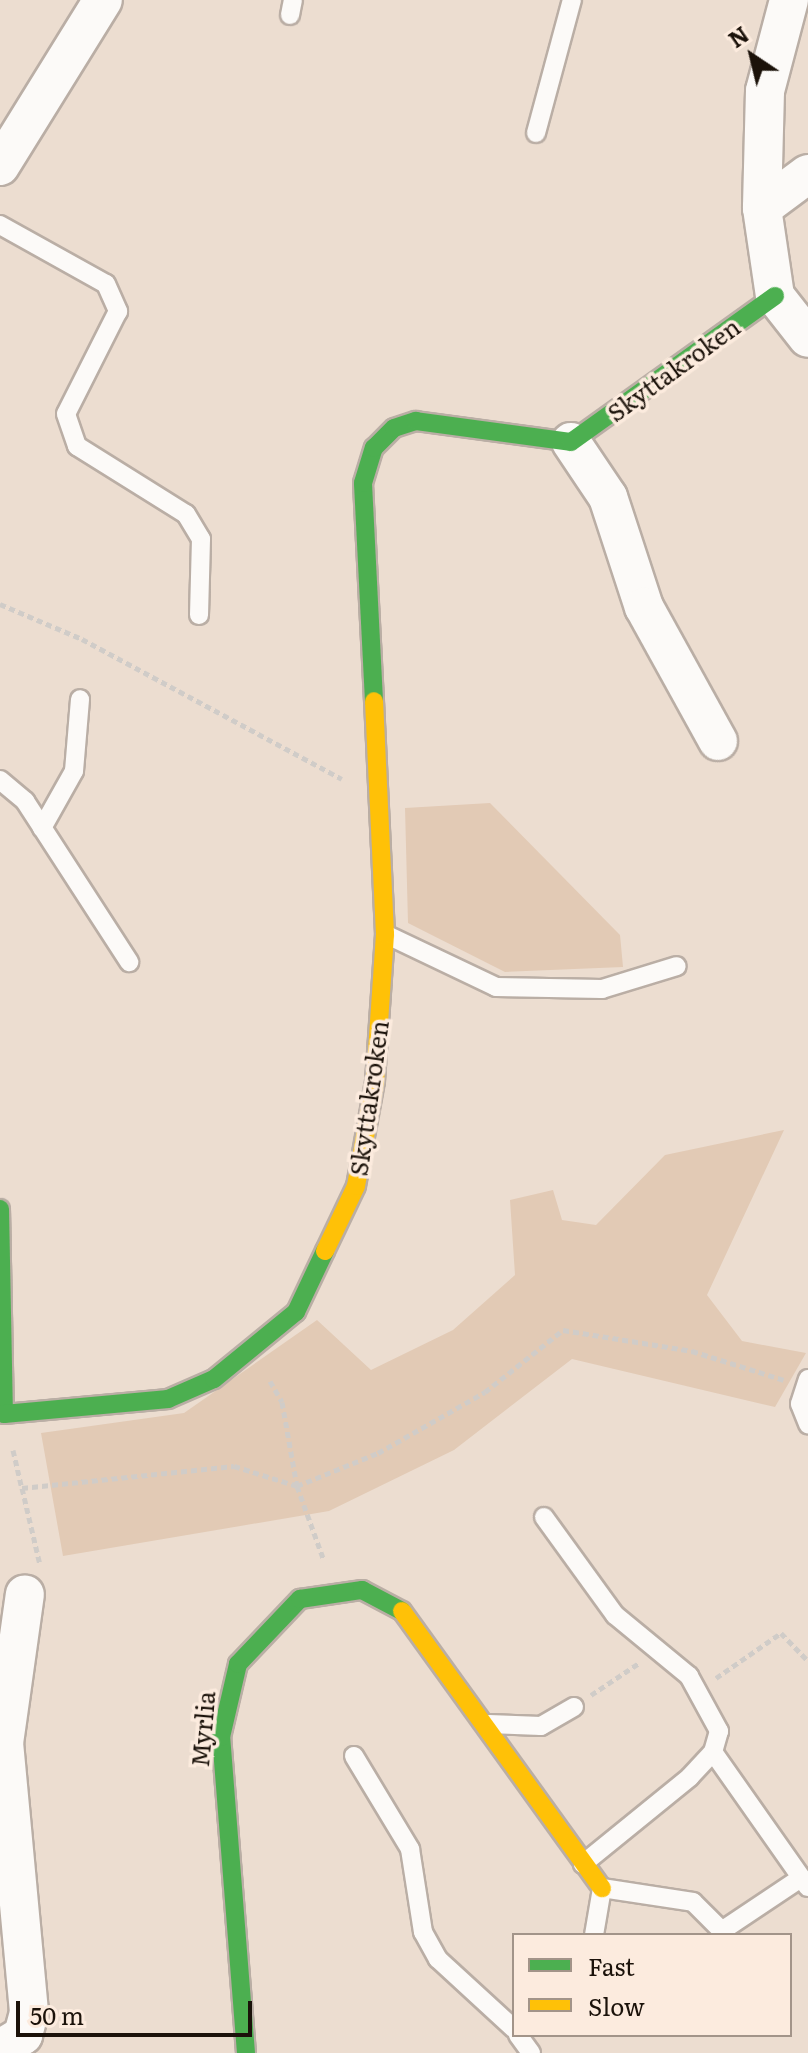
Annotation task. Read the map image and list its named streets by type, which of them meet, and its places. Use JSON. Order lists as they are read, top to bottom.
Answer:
{
  "streets": {
    "street": ["Skyttakroken", "Myrlia"]
  },
  "legend": ["Fast", "Slow"],
  "scale_bar": "50 m",
  "north": "top left"
}
